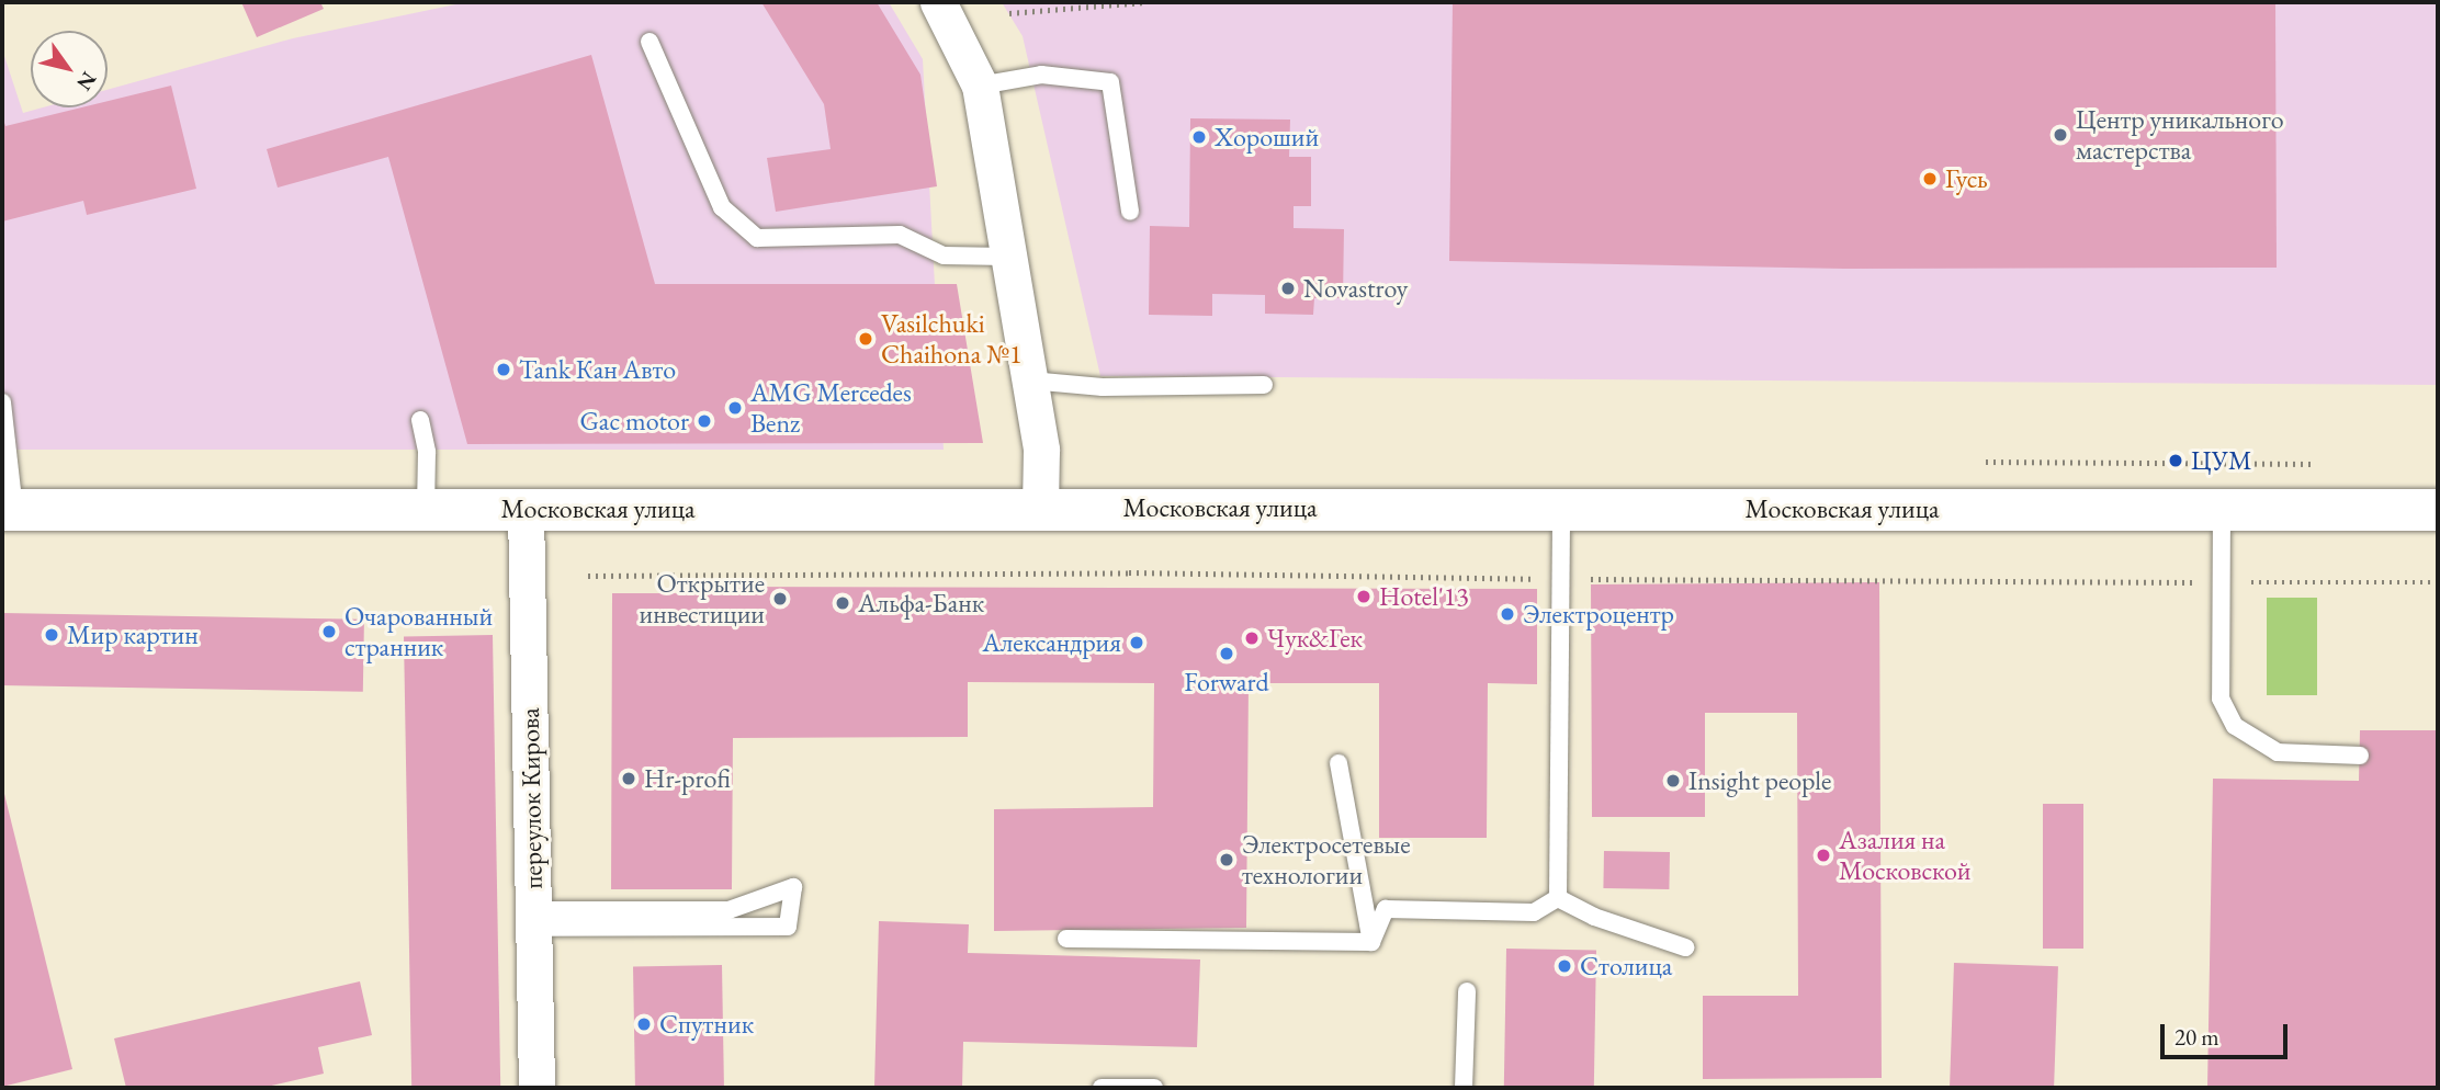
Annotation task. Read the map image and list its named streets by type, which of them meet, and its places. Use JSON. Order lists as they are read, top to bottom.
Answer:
{
  "streets": {
    "street": ["Московская улица", "переулок Кирова"]
  },
  "crossings": [
    ["Московская улица", "переулок Кирова"]
  ],
  "places": [
    "Центр уникального мастерства",
    "Хороший",
    "Гусь",
    "Novastroy",
    "Vasilchuki Chaihona №1",
    "Tank Кан Авто",
    "AMG Mercedes Benz",
    "Gac motor",
    "ЦУМ",
    "Hotel'13",
    "Открытие инвестиции",
    "Альфа-Банк",
    "Электроцентр",
    "Очарованный странник",
    "Мир картин",
    "Чук&Гек",
    "Александрия",
    "Forward",
    "Hr-profi",
    "Insight people",
    "Азалия на Московской",
    "Электросетевые технологии",
    "Столица",
    "Спутник"
  ],
  "scale_bar": "20 m",
  "north": "bottom right"
}
